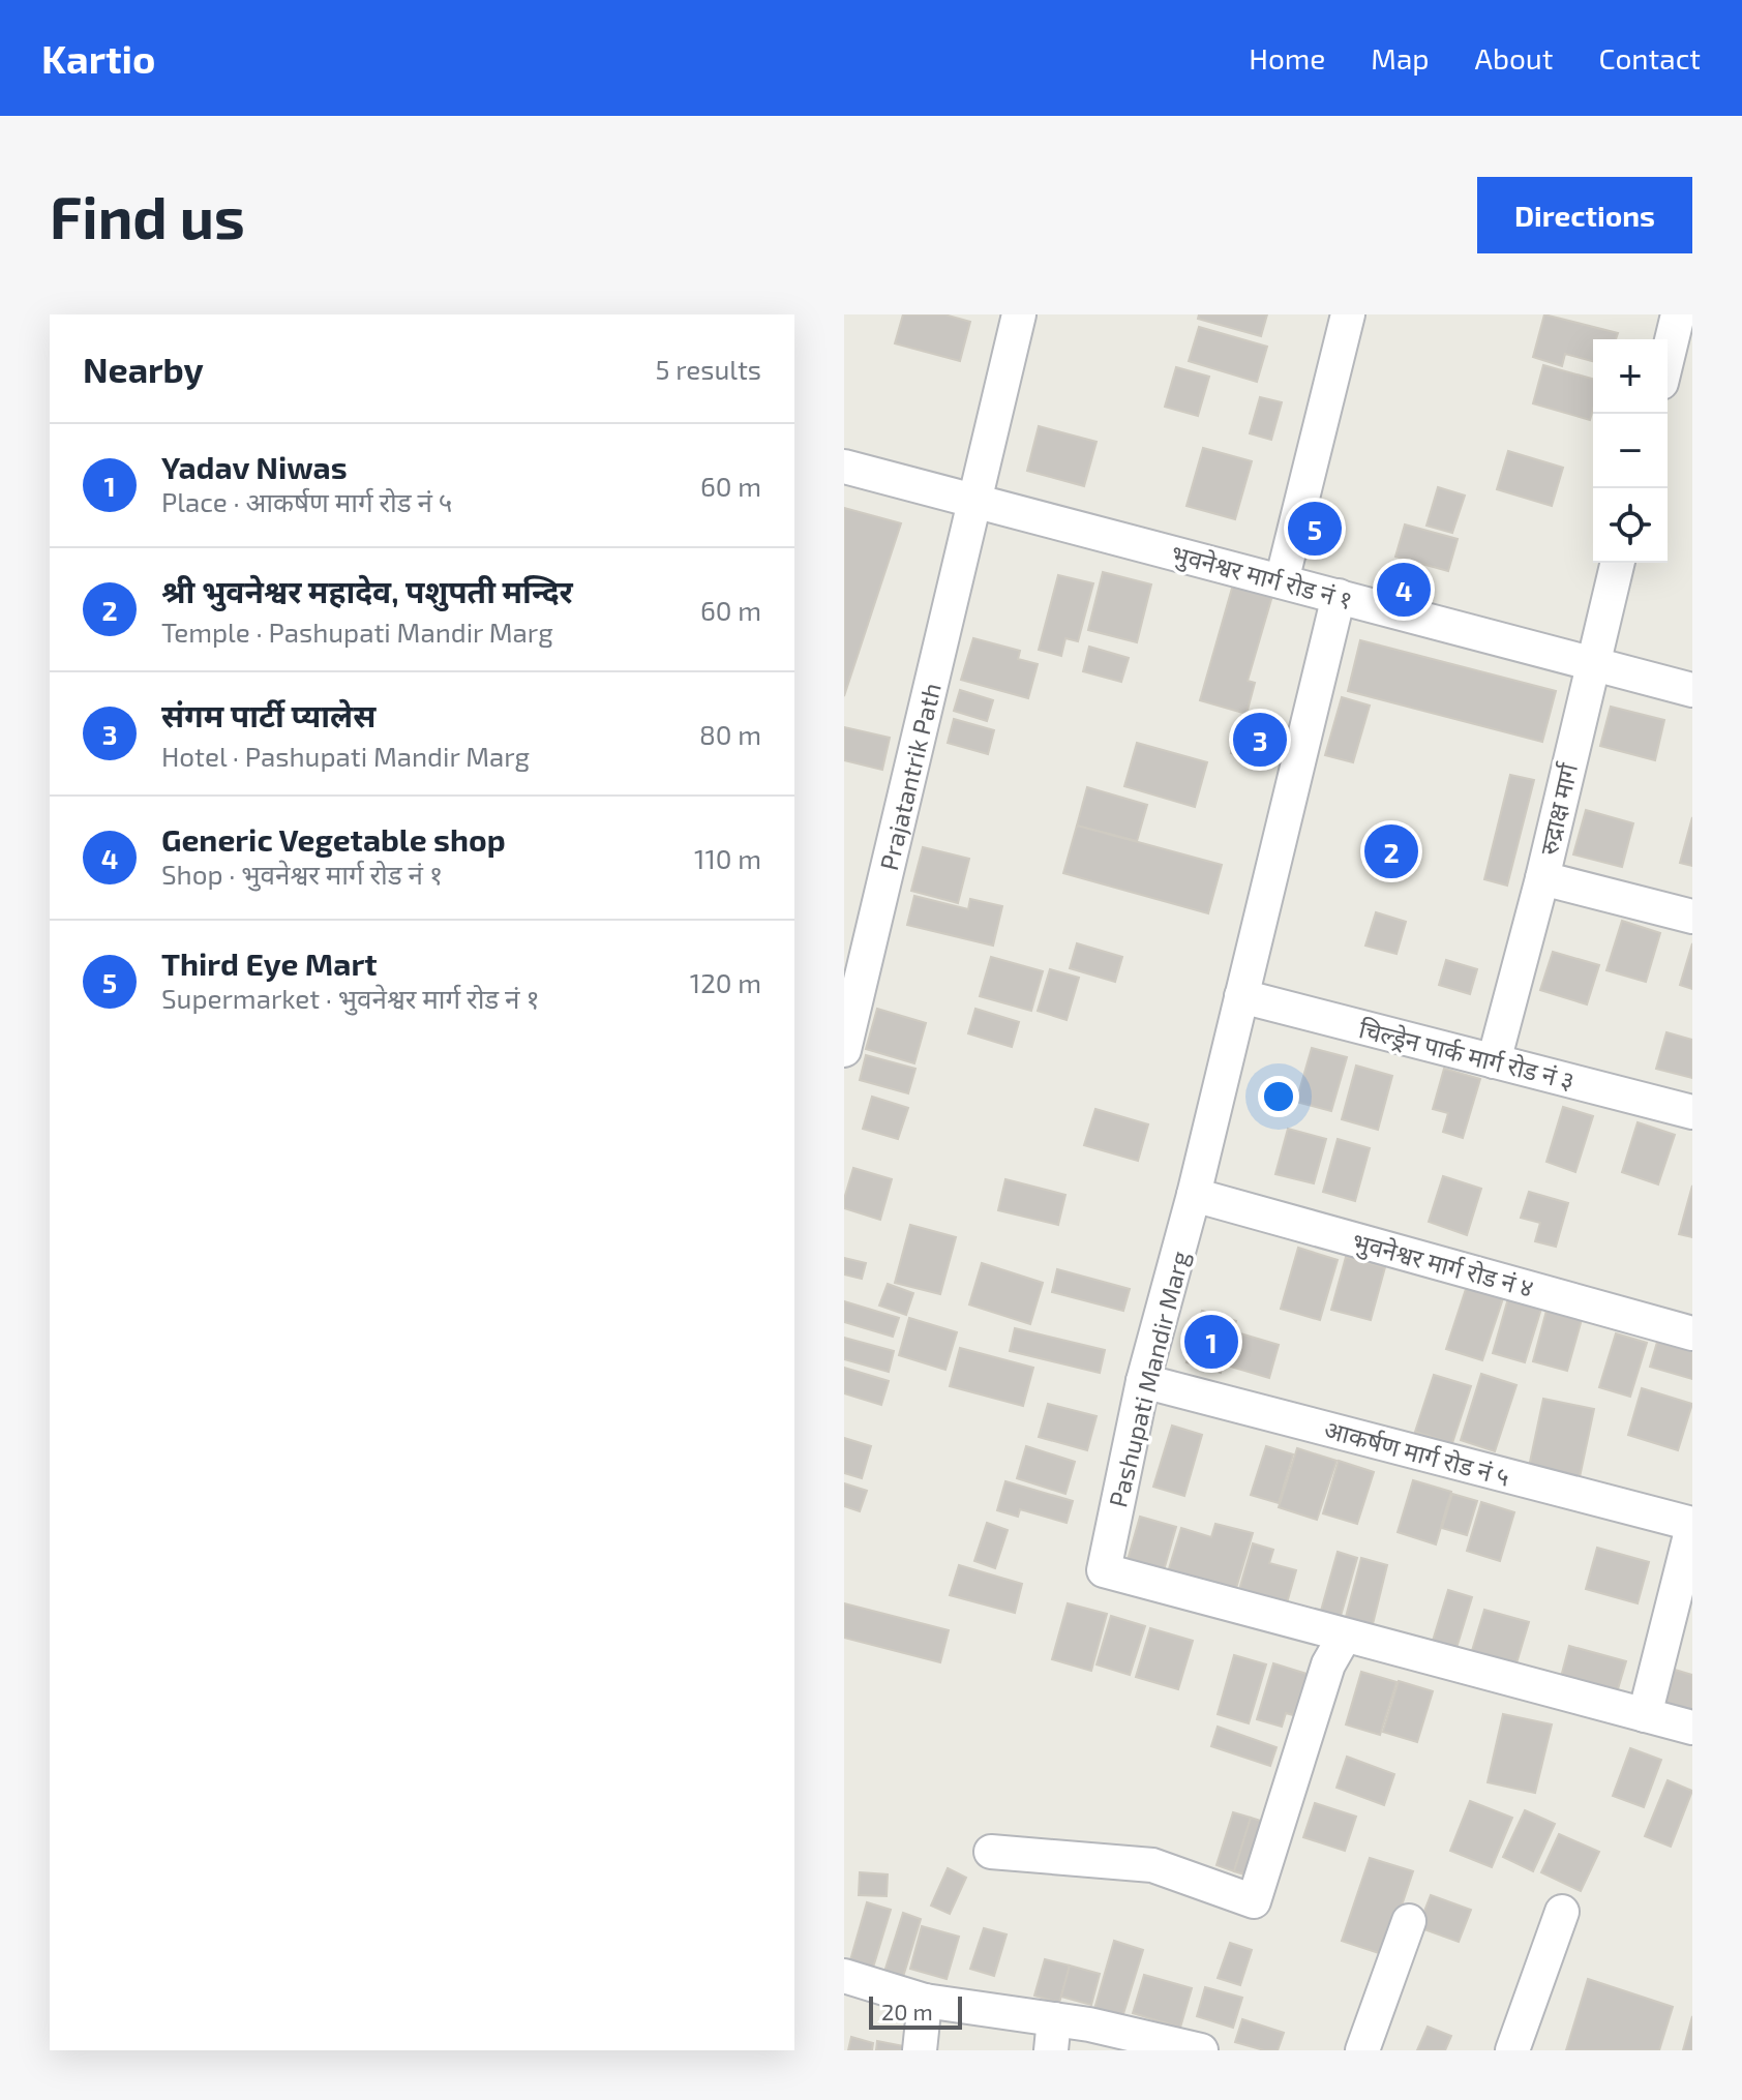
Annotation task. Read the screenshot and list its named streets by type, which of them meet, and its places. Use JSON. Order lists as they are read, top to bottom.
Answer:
{
  "streets": {
    "street": [
      "भुवनेश्वर मार्ग रोड नं १",
      "Prajatantrik Path",
      "रुद्राक्ष मार्ग",
      "चिल्ड्रेन पार्क मार्ग रोड नं ३",
      "भुवनेश्वर मार्ग रोड नं ४",
      "Pashupati Mandir Marg",
      "आकर्षण मार्ग रोड नं ५"
    ]
  },
  "crossings": [
    ["भुवनेश्वर मार्ग रोड नं १", "Prajatantrik Path"],
    ["भुवनेश्वर मार्ग रोड नं १", "रुद्राक्ष मार्ग"],
    ["भुवनेश्वर मार्ग रोड नं १", "Pashupati Mandir Marg"],
    ["रुद्राक्ष मार्ग", "चिल्ड्रेन पार्क मार्ग रोड नं ३"],
    ["चिल्ड्रेन पार्क मार्ग रोड नं ३", "Pashupati Mandir Marg"],
    ["भुवनेश्वर मार्ग रोड नं ४", "Pashupati Mandir Marg"],
    ["Pashupati Mandir Marg", "आकर्षण मार्ग रोड नं ५"]
  ],
  "scale_bar": "20 m",
  "page": {
    "header": "Kartio",
    "nav": [
      "Home",
      "Map",
      "About",
      "Contact"
    ],
    "buttons": "Directions",
    "title": "Find us",
    "heading": ["Nearby", "5 results"],
    "map_buttons": ["+", "−"],
    "list": [
      {
        "mark": "1",
        "name": "Yadav Niwas",
        "note": "Place · आकर्षण मार्ग रोड नं ५",
        "value": "60 m"
      },
      {
        "mark": "2",
        "name": "श्री भुवनेश्वर महादेव, पशुपती मन्दिर",
        "note": "Temple · Pashupati Mandir Marg",
        "value": "60 m"
      },
      {
        "mark": "3",
        "name": "संगम पार्टी प्यालेस",
        "note": "Hotel · Pashupati Mandir Marg",
        "value": "80 m"
      },
      {
        "mark": "4",
        "name": "Generic Vegetable shop",
        "note": "Shop · भुवनेश्वर मार्ग रोड नं १",
        "value": "110 m"
      },
      {
        "mark": "5",
        "name": "Third Eye Mart",
        "note": "Supermarket · भुवनेश्वर मार्ग रोड नं १",
        "value": "120 m"
      }
    ],
    "pins": [
      "5",
      "4",
      "3",
      "2",
      "1"
    ],
    "scale": "20 m"
  }
}
